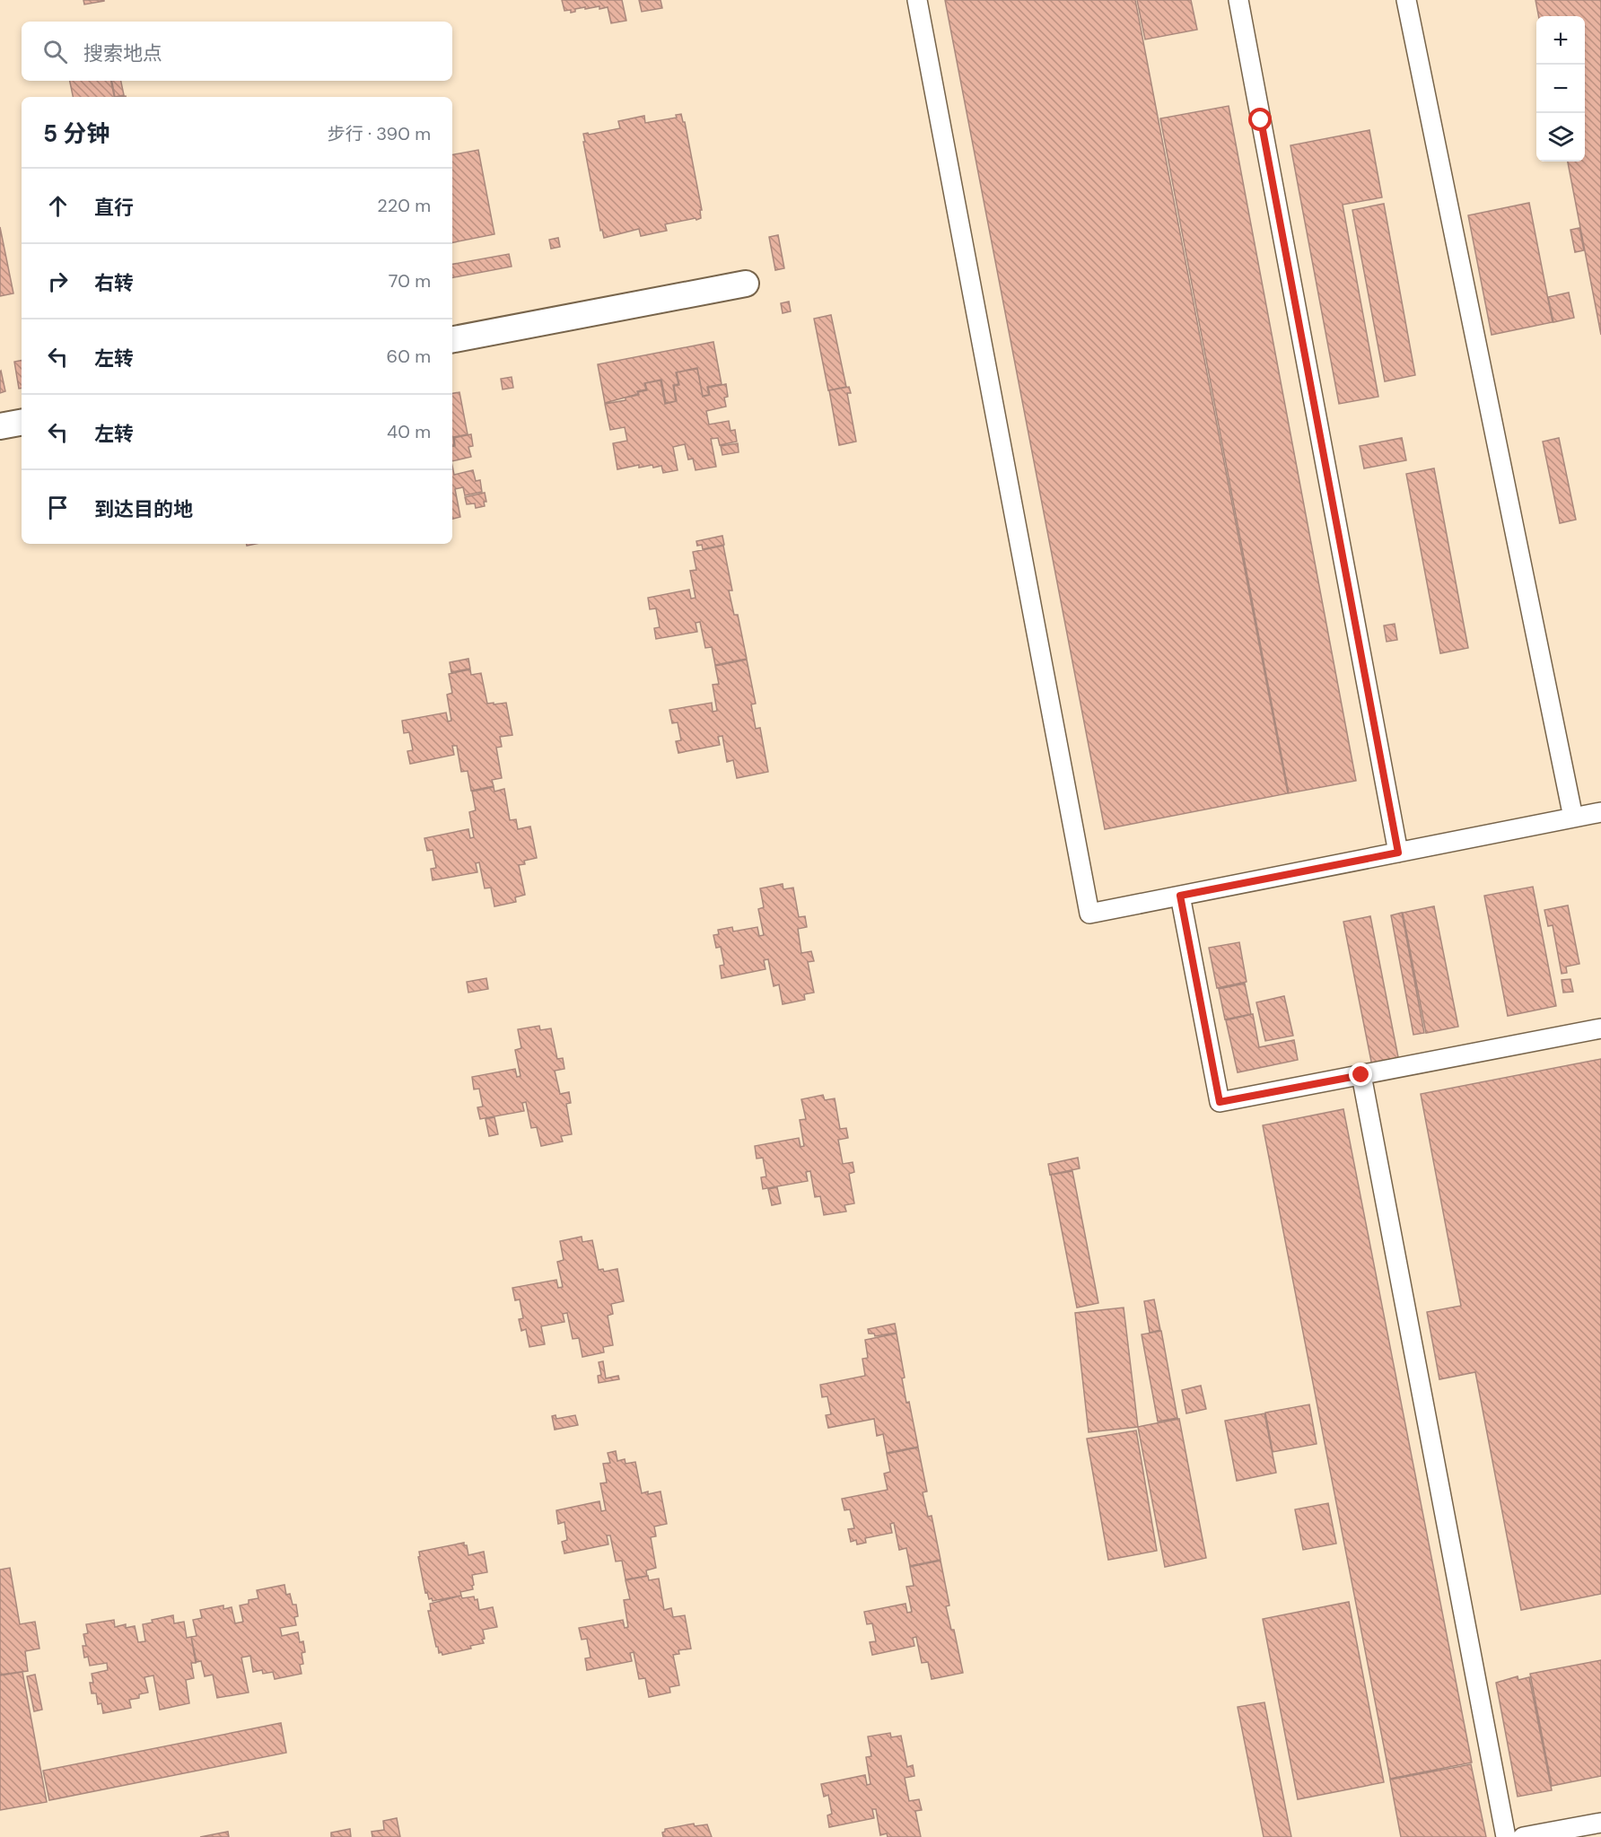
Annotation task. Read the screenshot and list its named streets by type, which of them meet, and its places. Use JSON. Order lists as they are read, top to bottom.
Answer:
{
  "page": {
    "map_buttons": ["+", "−"],
    "search": "搜索地点",
    "heading": ["5 分钟", "步行 · 390 m"],
    "list": [
      ["直行", "220 m"],
      ["右转", "70 m"],
      ["左转", "60 m"],
      ["左转", "40 m"],
      "到达目的地"
    ]
  }
}
